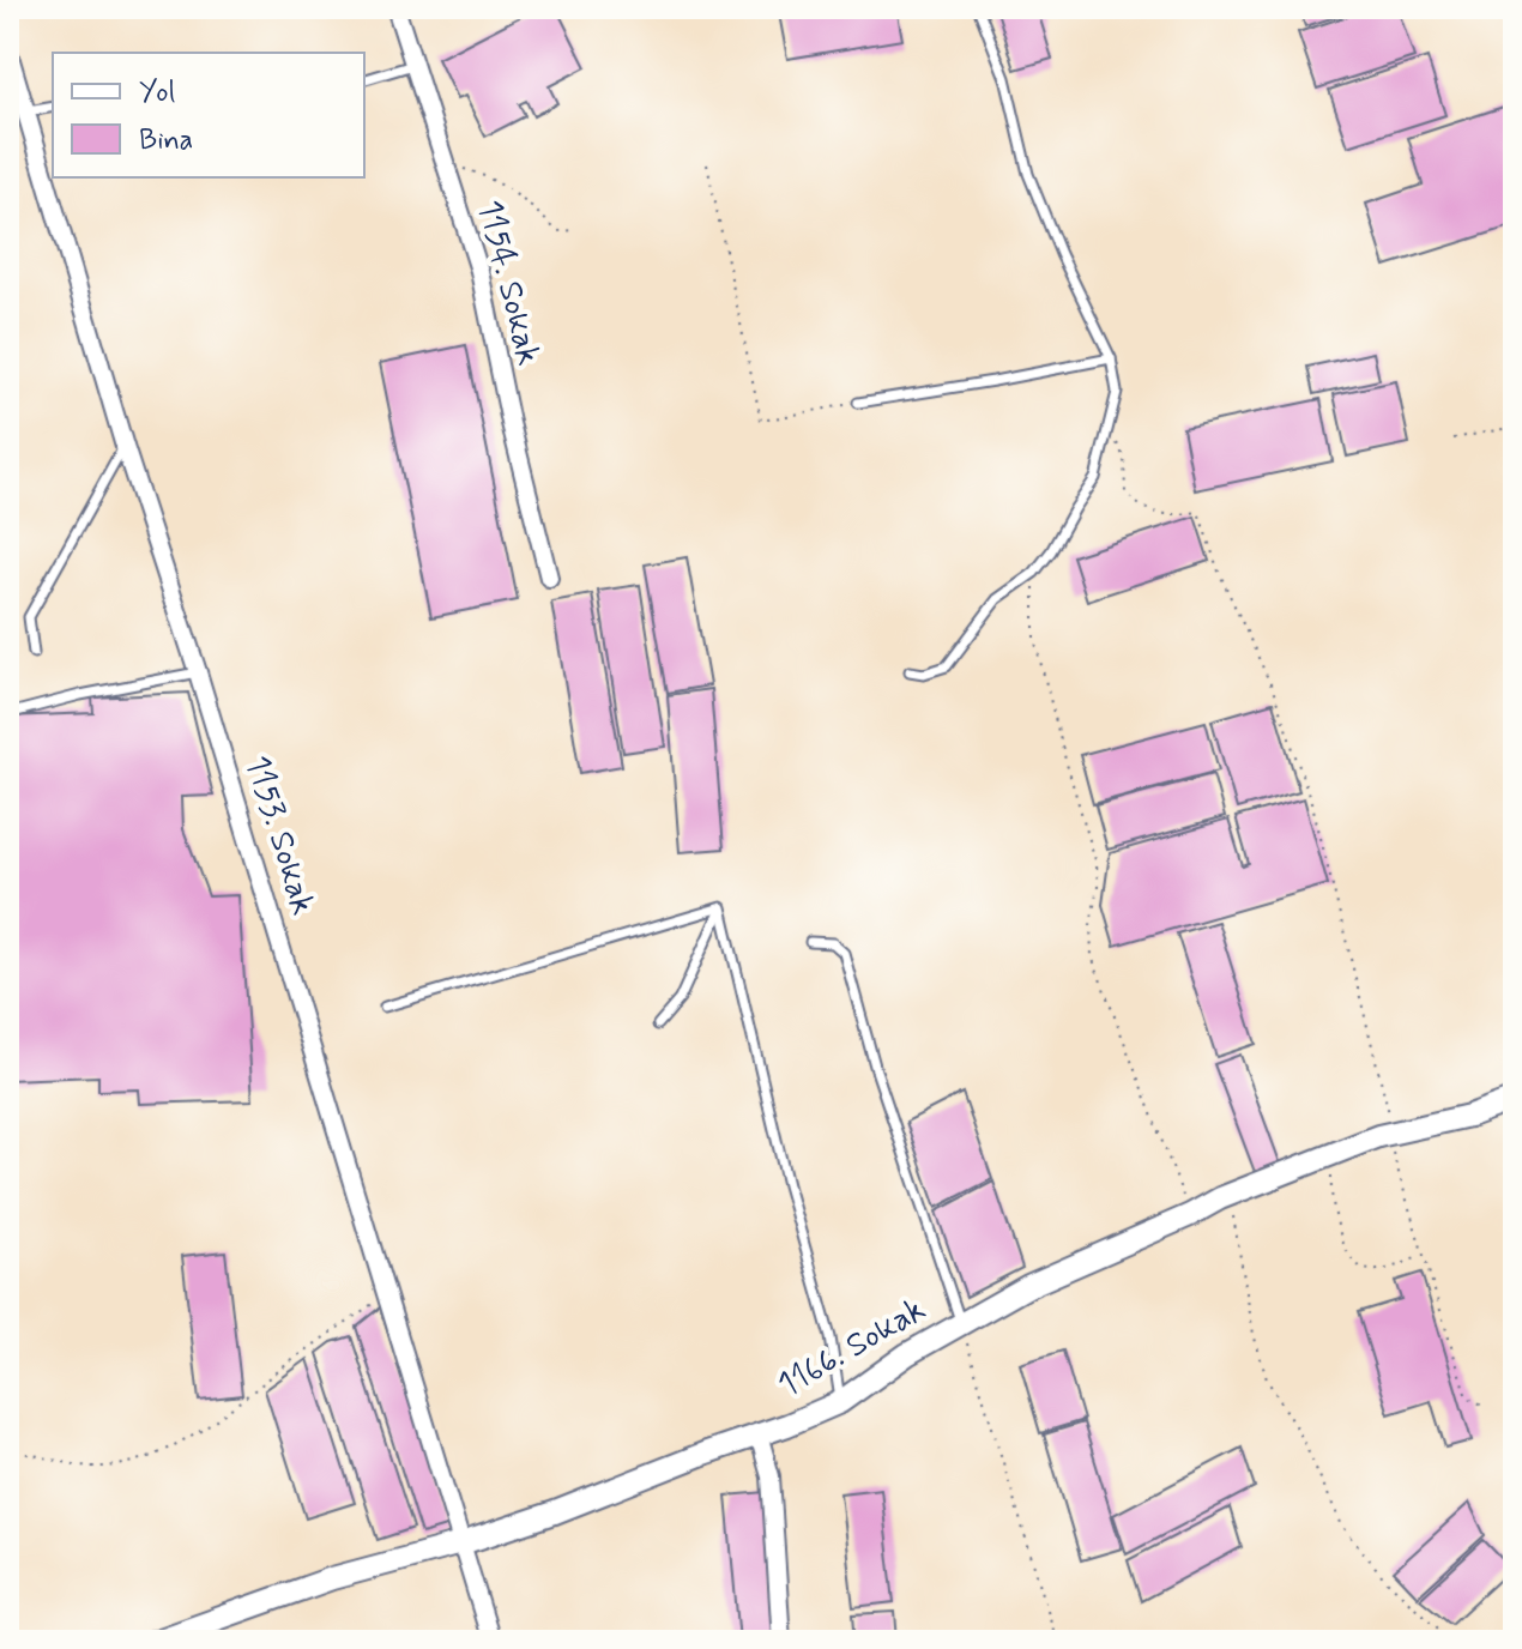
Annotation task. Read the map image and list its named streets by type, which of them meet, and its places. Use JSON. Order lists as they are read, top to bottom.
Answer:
{
  "streets": {
    "street": ["1154. Sokak", "1153. Sokak", "1166. Sokak"]
  },
  "crossings": [
    ["1153. Sokak", "1166. Sokak"]
  ],
  "legend": ["Yol", "Bina"]
}
